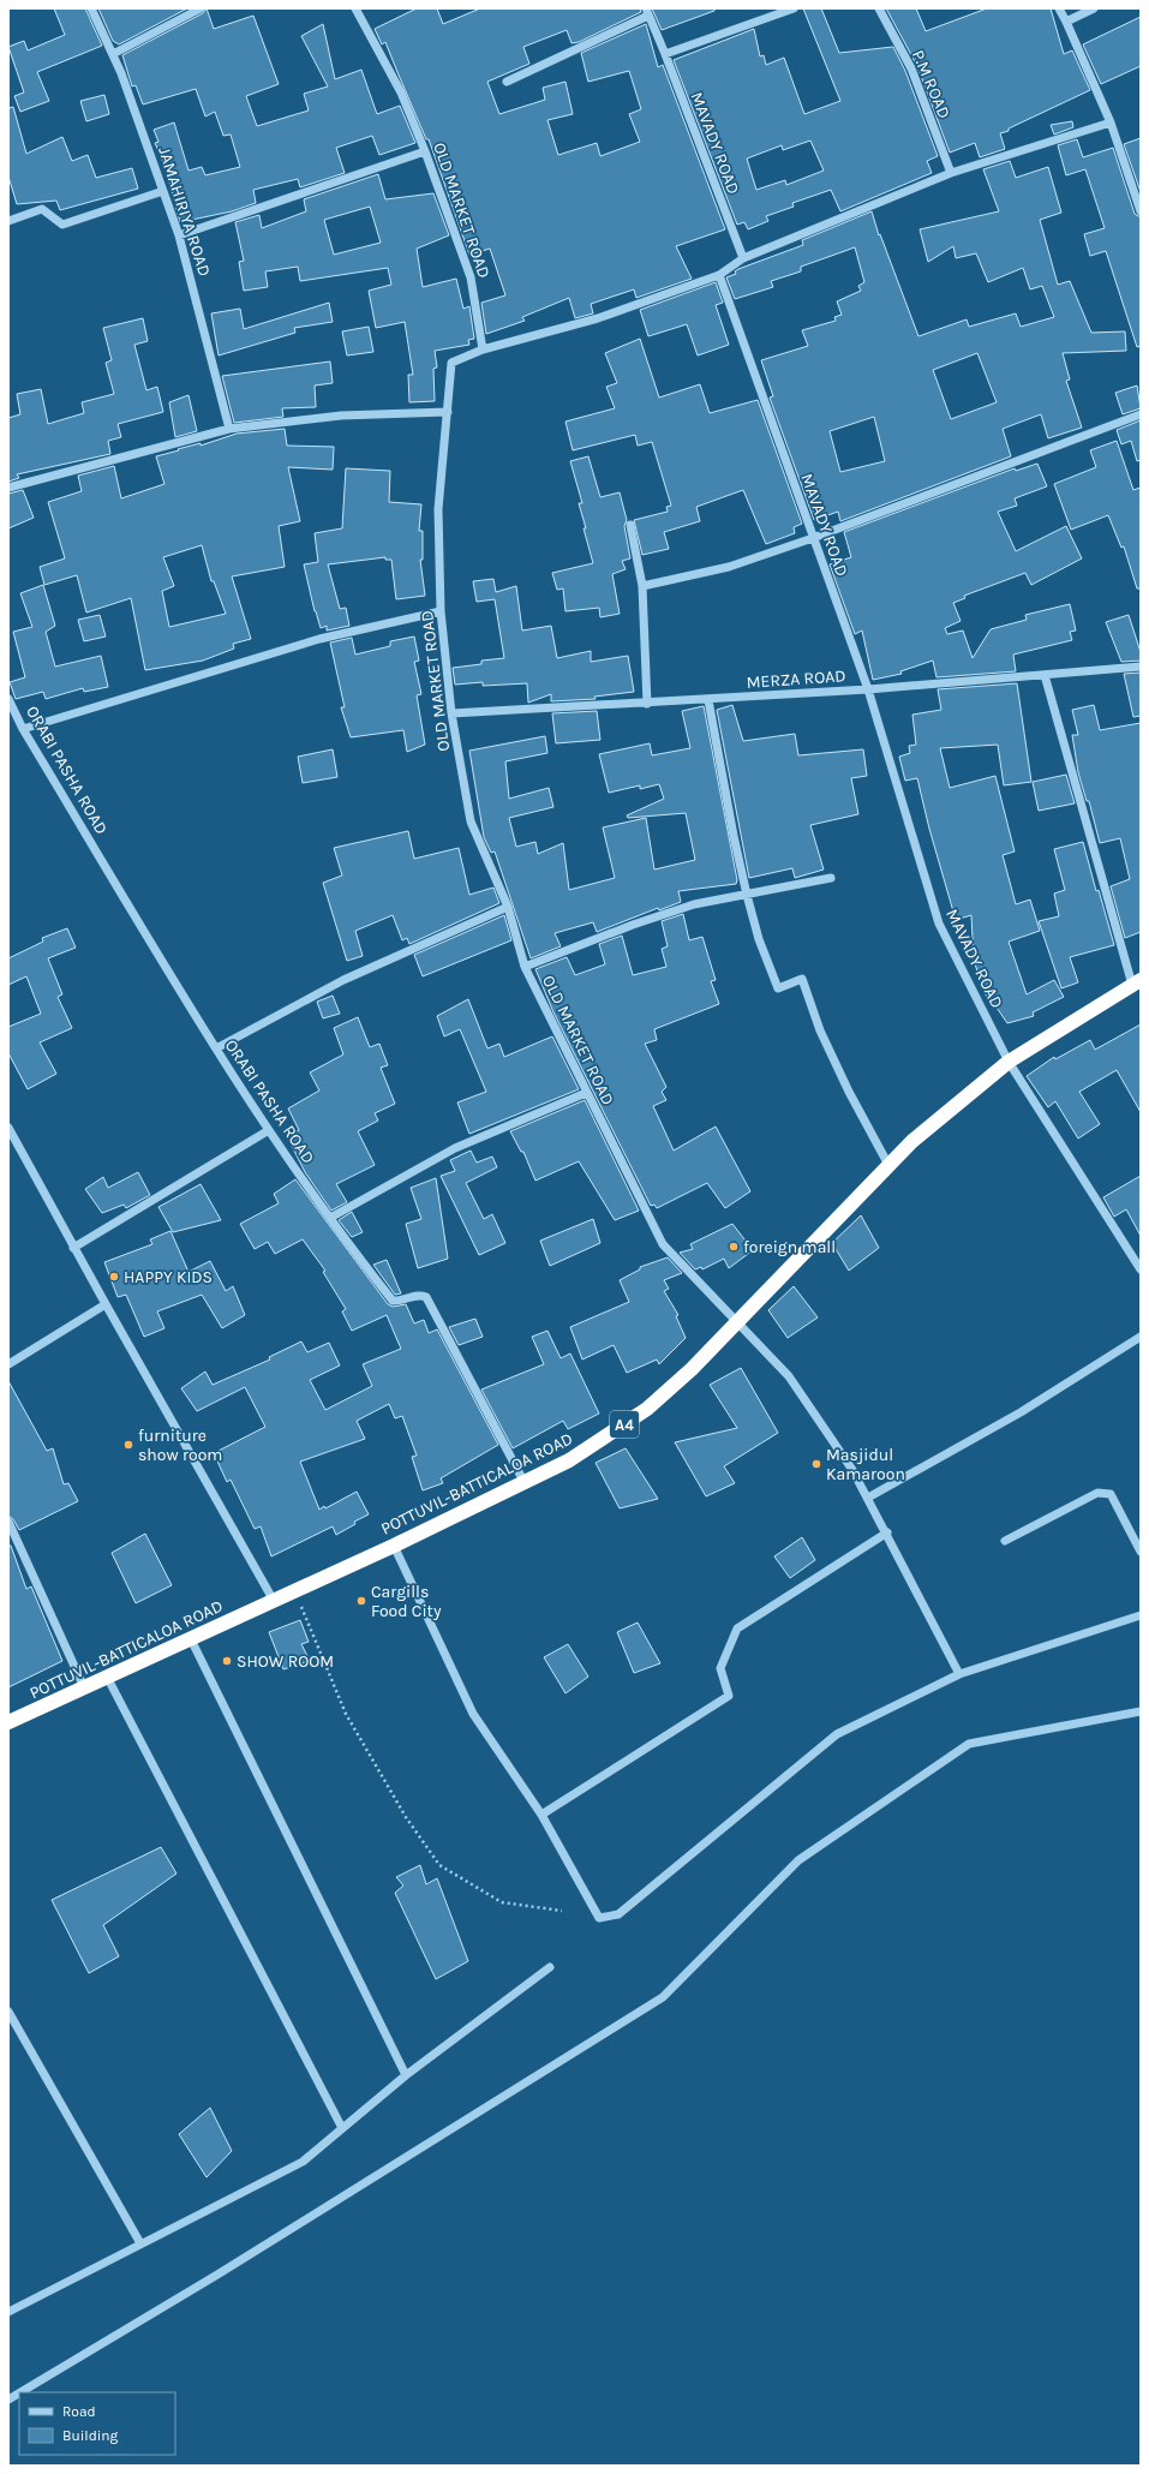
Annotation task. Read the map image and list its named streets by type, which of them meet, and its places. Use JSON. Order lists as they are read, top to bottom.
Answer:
{
  "streets": {
    "highway": ["A4", "POTTUVIL-BATTICALOA ROAD"],
    "street": [
      "P.M ROAD",
      "MAVADY ROAD",
      "OLD MARKET ROAD",
      "JAMAHIRIYA ROAD",
      "MERZA ROAD",
      "ORABI PASHA ROAD"
    ]
  },
  "crossings": [
    ["MAVADY ROAD", "MERZA ROAD"],
    ["MAVADY ROAD", "POTTUVIL-BATTICALOA ROAD"],
    ["OLD MARKET ROAD", "MERZA ROAD"],
    ["OLD MARKET ROAD", "POTTUVIL-BATTICALOA ROAD"],
    ["ORABI PASHA ROAD", "POTTUVIL-BATTICALOA ROAD"]
  ],
  "places": [
    "foreign mall",
    "HAPPY KIDS",
    "furniture show room",
    "Masjidul Kamaroon",
    "Cargills Food City",
    "SHOW ROOM"
  ],
  "legend": ["Road", "Building"]
}
